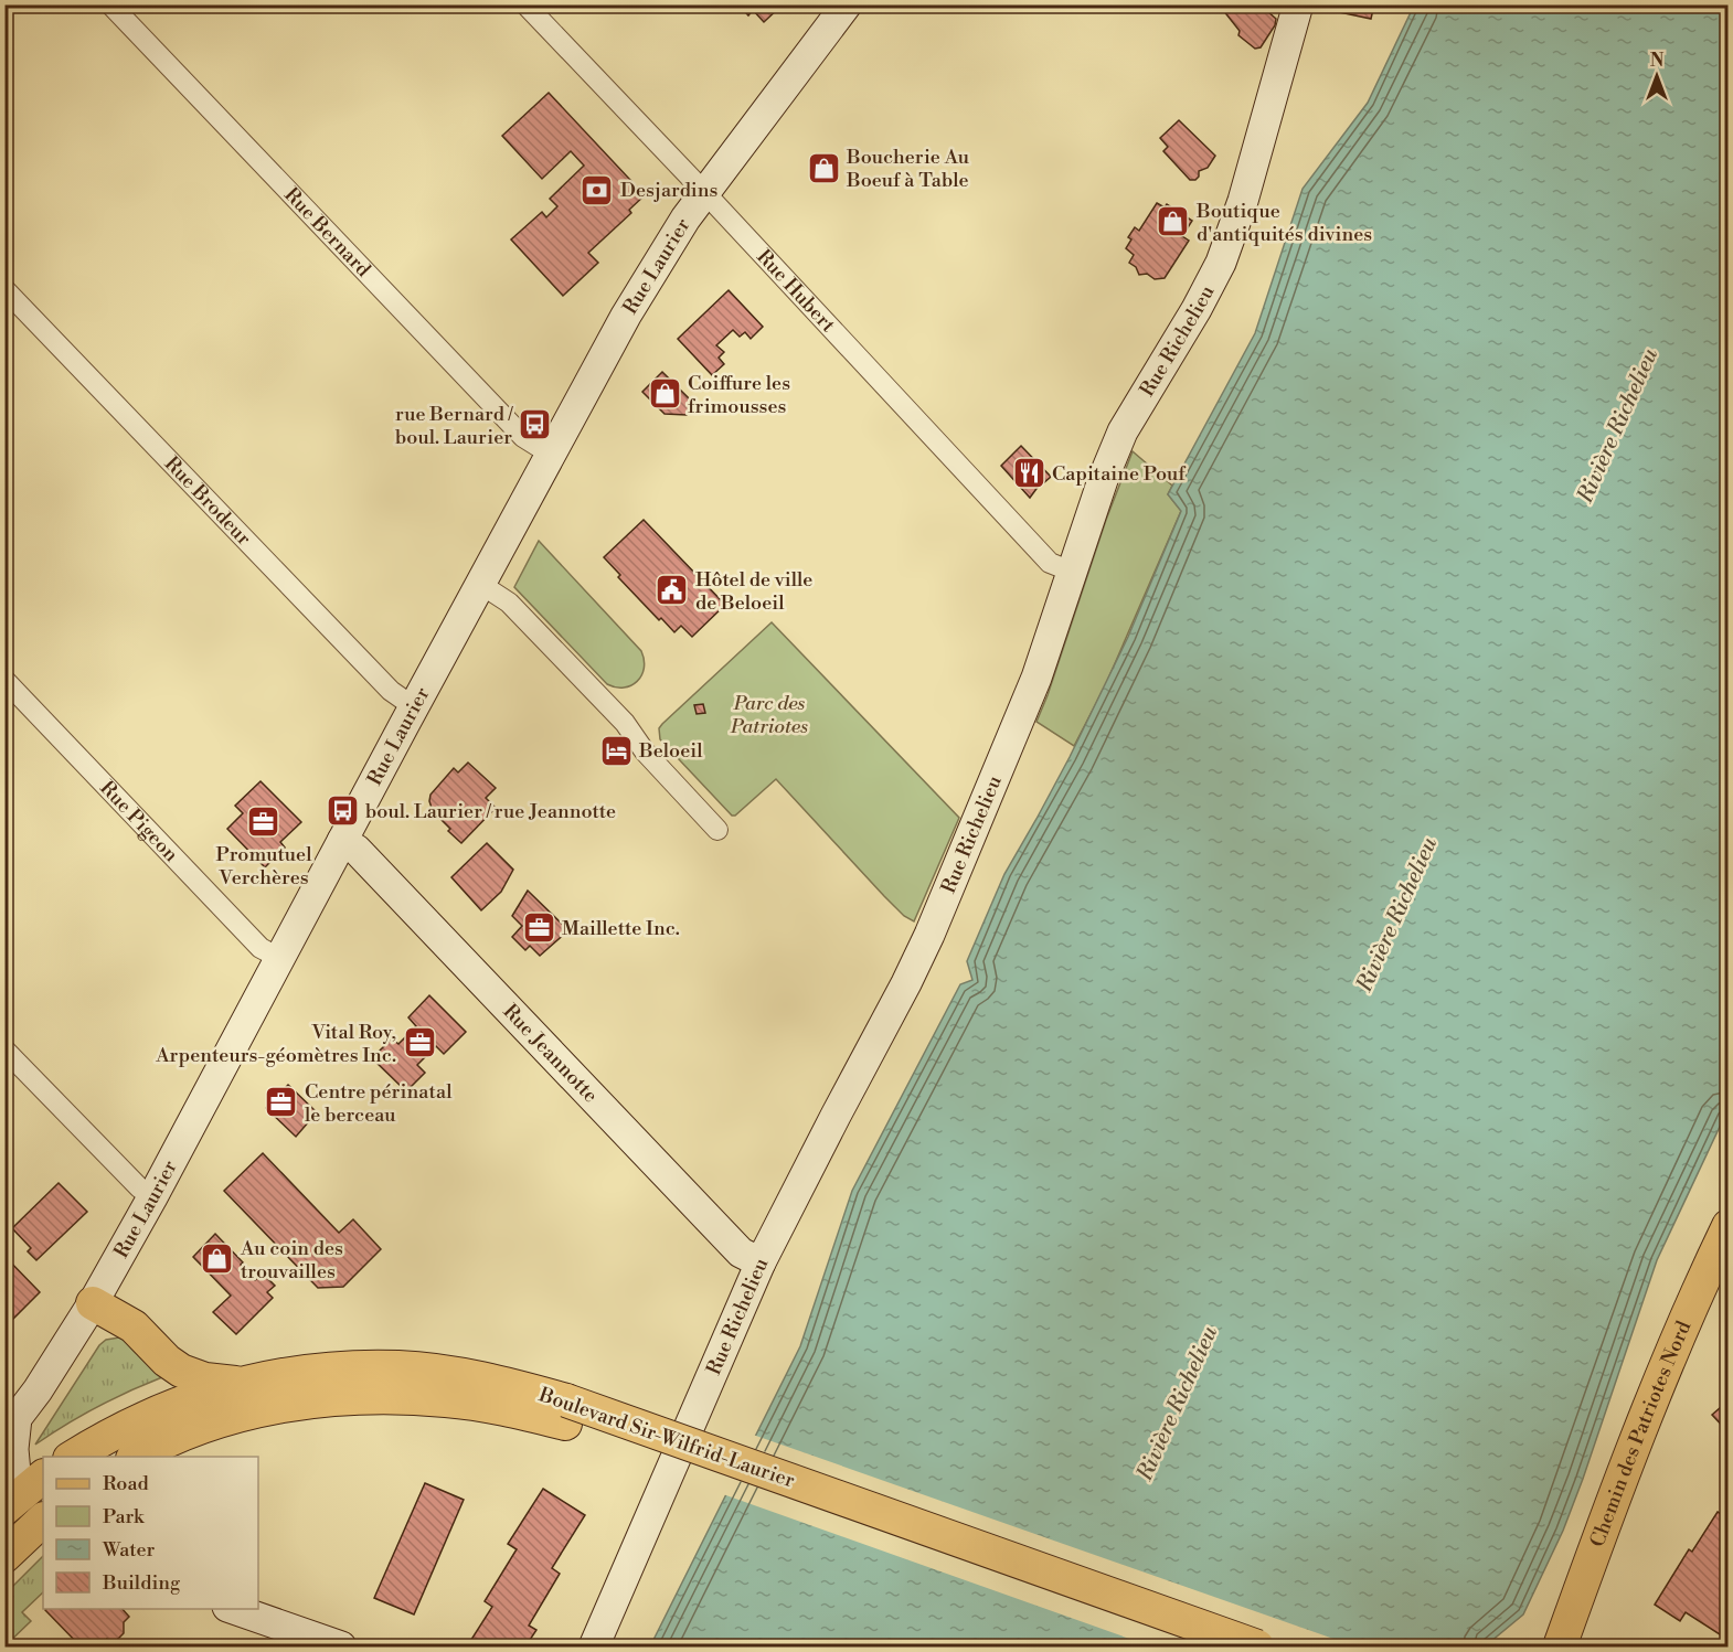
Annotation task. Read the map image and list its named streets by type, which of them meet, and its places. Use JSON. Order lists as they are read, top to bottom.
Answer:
{
  "streets": {
    "main road": ["Chemin des Patriotes Nord", "Boulevard Sir-Wilfrid-Laurier"],
    "street": [
      "Rue Bernard",
      "Rue Laurier",
      "Rue Hubert",
      "Rue Richelieu",
      "Rue Brodeur",
      "Rue Pigeon",
      "Rue Jeannotte"
    ]
  },
  "crossings": [
    ["Rue Bernard", "Rue Laurier"],
    ["Rue Laurier", "Rue Hubert"],
    ["Rue Laurier", "Rue Brodeur"],
    ["Rue Laurier", "Rue Pigeon"],
    ["Rue Laurier", "Rue Jeannotte"],
    ["Rue Hubert", "Rue Richelieu"],
    ["Rue Richelieu", "Rue Jeannotte"]
  ],
  "water": ["Rivière Richelieu"],
  "parks": ["Parc des Patriotes"],
  "places": {
    "shop": [
      "Boucherie Au Boeuf à Table",
      "Boutique d'antiquités divines",
      "Coiffure les frimousses",
      "Au coin des trouvailles"
    ],
    "bank": ["Desjardins"],
    "bus stop": ["rue Bernard / boul. Laurier", "boul. Laurier / rue Jeannotte"],
    "restaurant": ["Capitaine Pouf"],
    "public building": ["Hôtel de ville de Beloeil"],
    "hotel": ["Beloeil"],
    "office": [
      "Promutuel Verchères",
      "Maillette Inc.",
      "Vital Roy, Arpenteurs-géomètres Inc.",
      "Centre périnatal le berceau"
    ]
  },
  "legend": [
    "Road",
    "Park",
    "Water",
    "Building"
  ],
  "north": "top"
}
